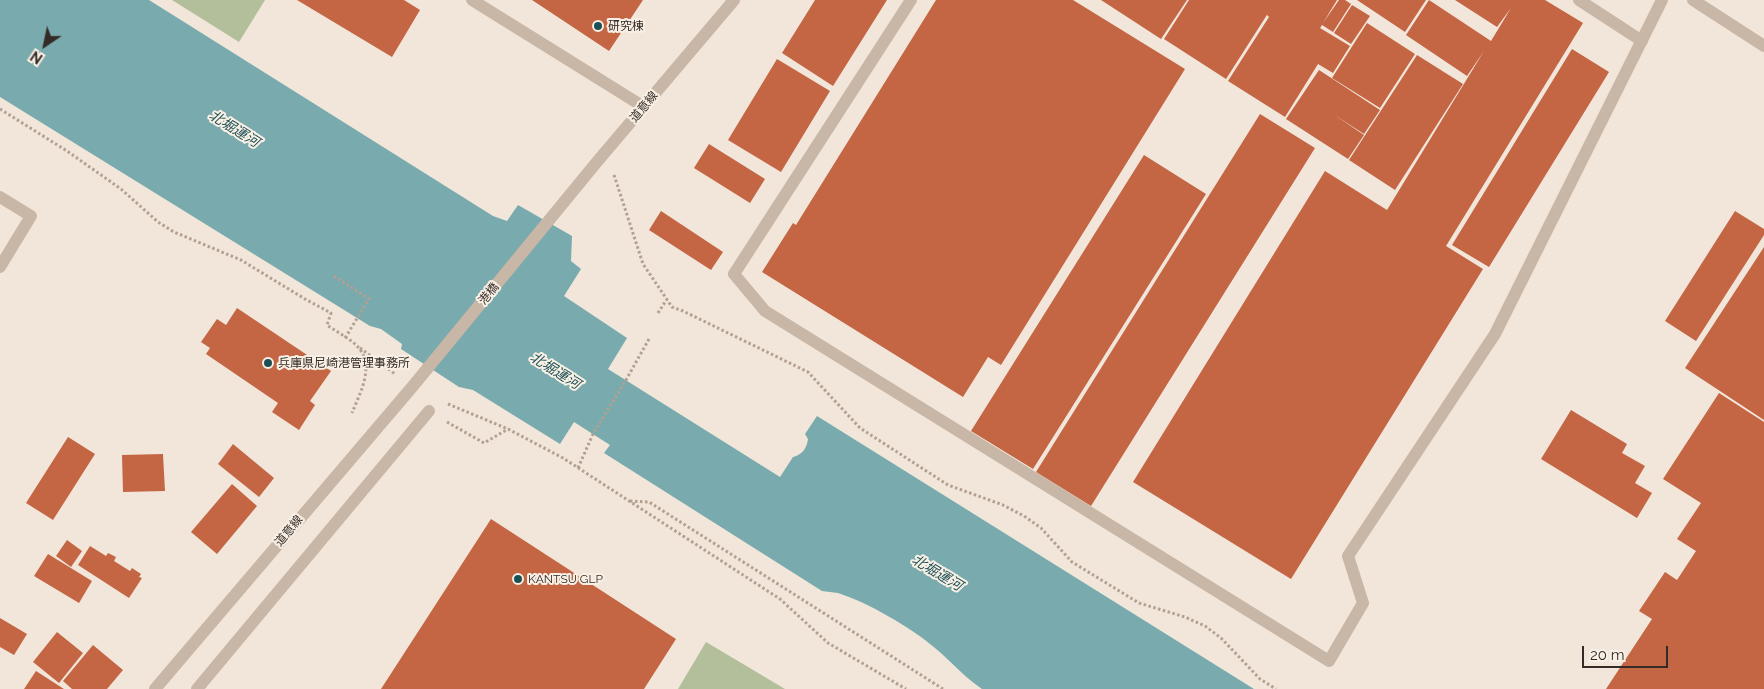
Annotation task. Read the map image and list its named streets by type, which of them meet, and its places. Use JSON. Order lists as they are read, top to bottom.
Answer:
{
  "streets": {
    "street": ["道意線", "港橋"]
  },
  "crossings": [
    ["道意線", "港橋"]
  ],
  "water": ["北堀運河"],
  "places": ["研究棟", "兵庫県尼崎港管理事務所", "KANTSU GLP"],
  "scale_bar": "20 m",
  "north": "bottom left"
}
